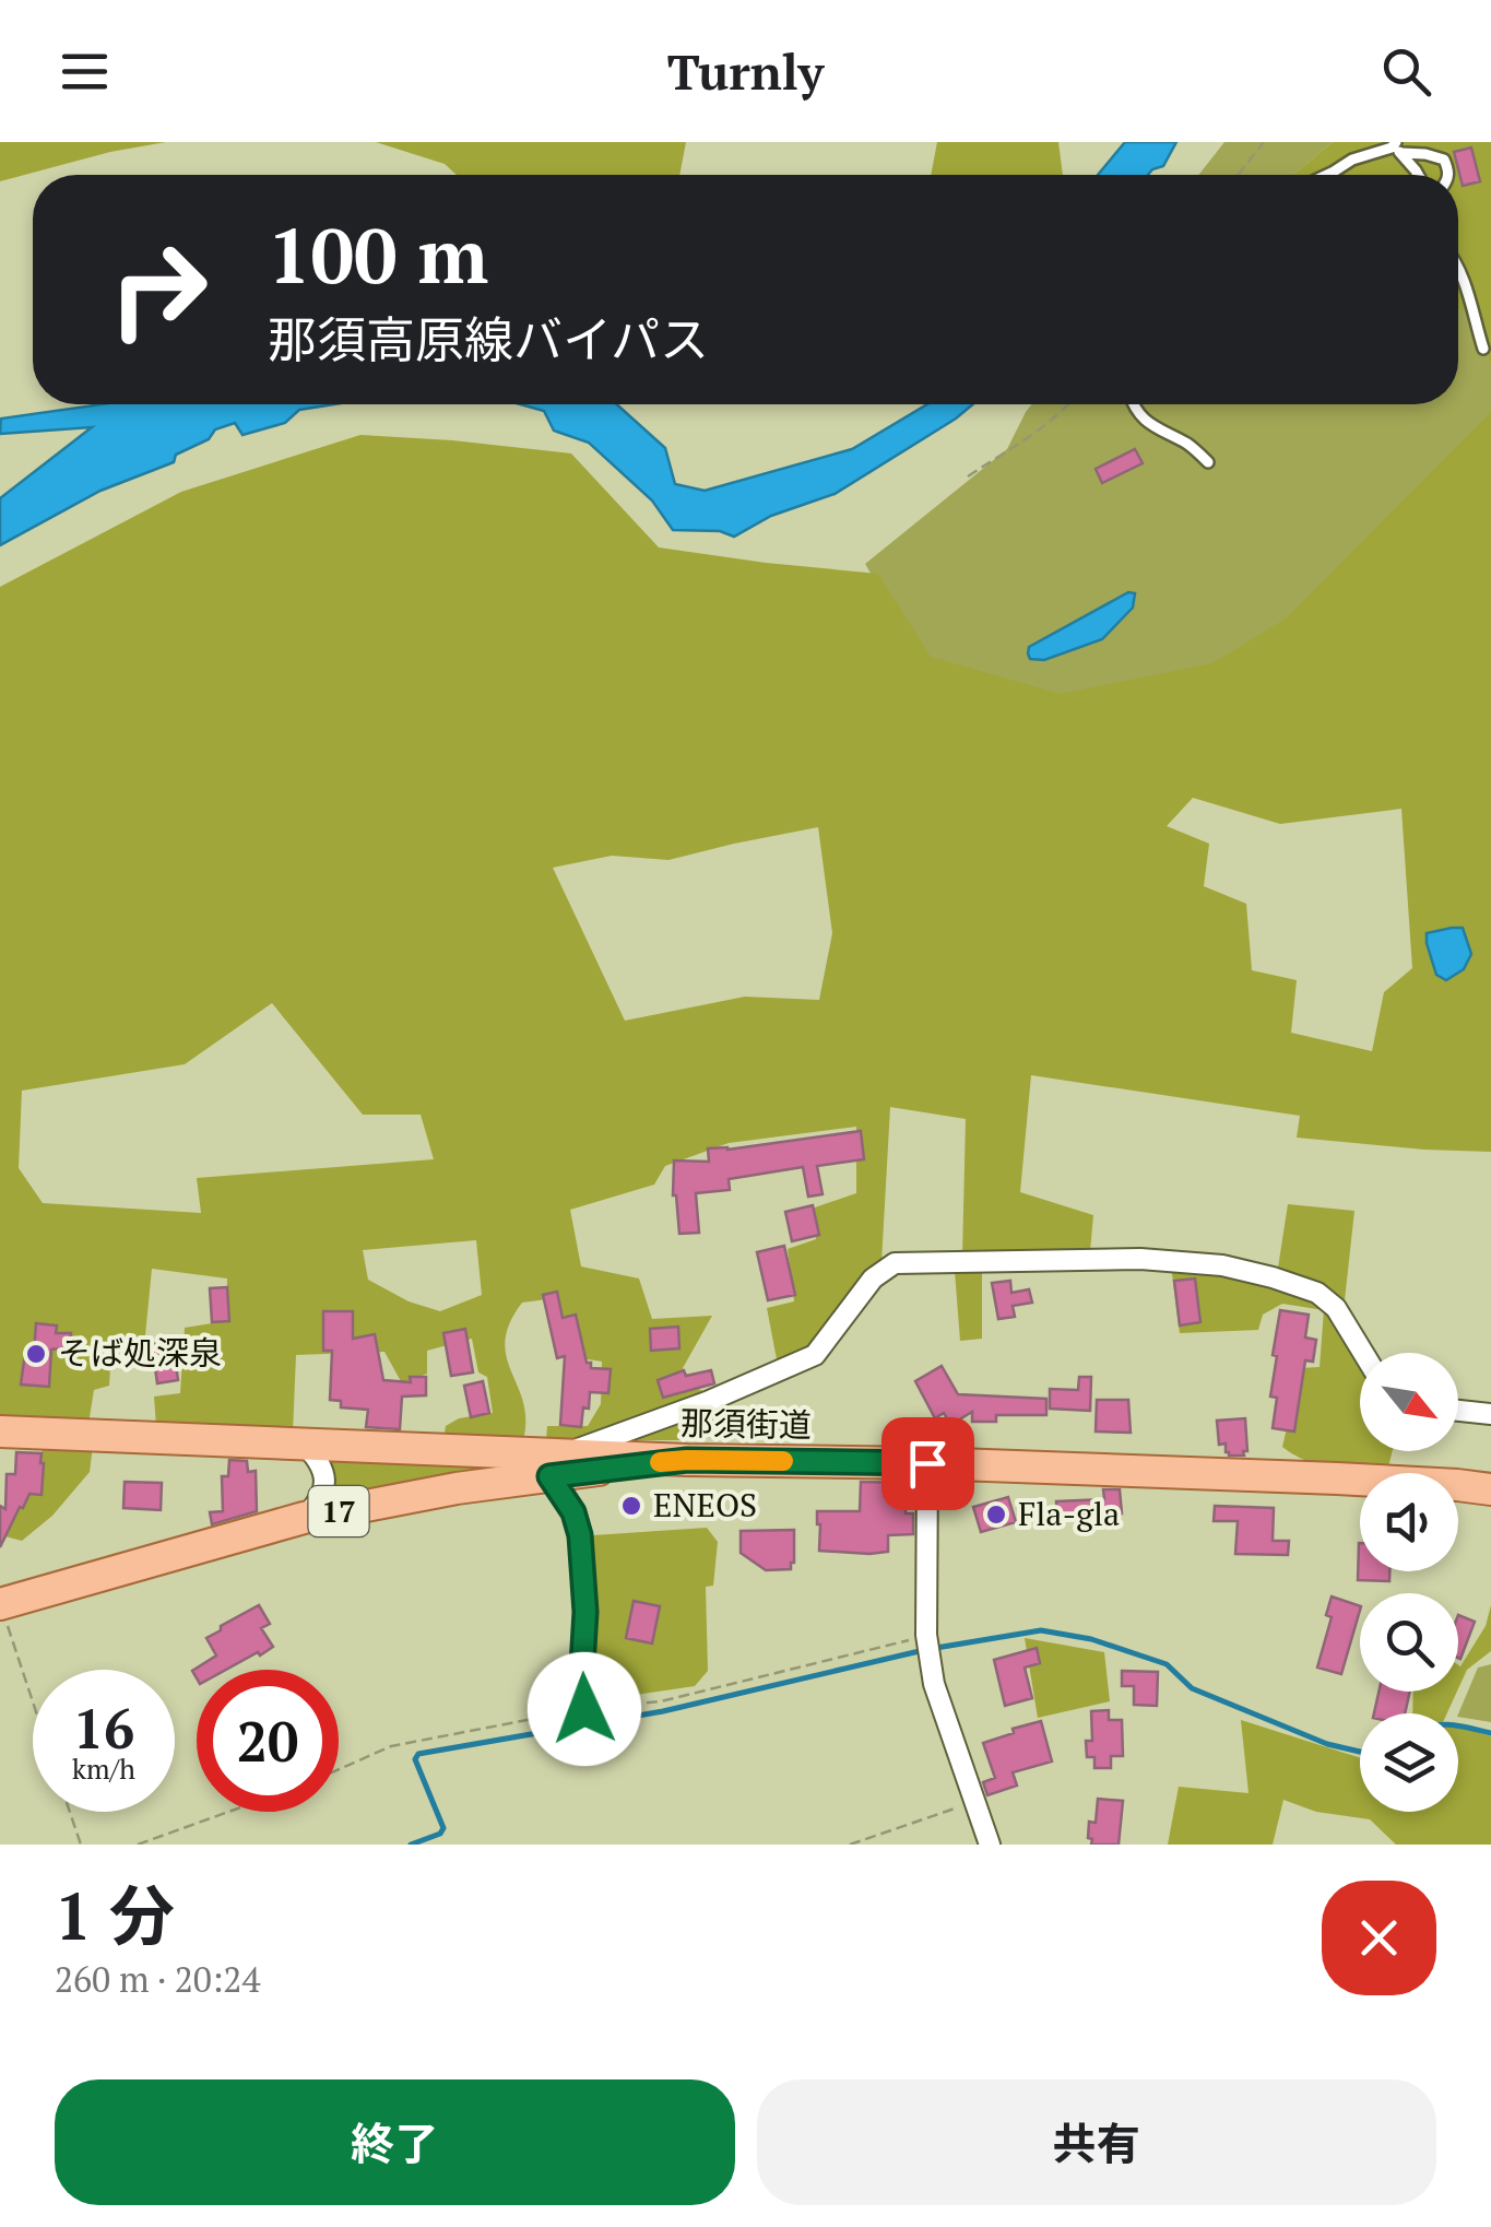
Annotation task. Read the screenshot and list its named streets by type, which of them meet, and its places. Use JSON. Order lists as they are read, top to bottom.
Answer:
{
  "streets": {
    "main road": ["那須街道", "17"]
  },
  "crossings": [
    ["那須街道", "17"]
  ],
  "places": ["そば処深泉", "ENEOS", "Fla-gla"],
  "north": "bottom right",
  "page": {
    "header": "Turnly",
    "turn": ["100 m", "那須高原線バイパス"],
    "speed": "16 km/h",
    "limit": "20",
    "heading": ["1 分", "260 m · 20:24"],
    "buttons": ["終了", "共有"]
  }
}
